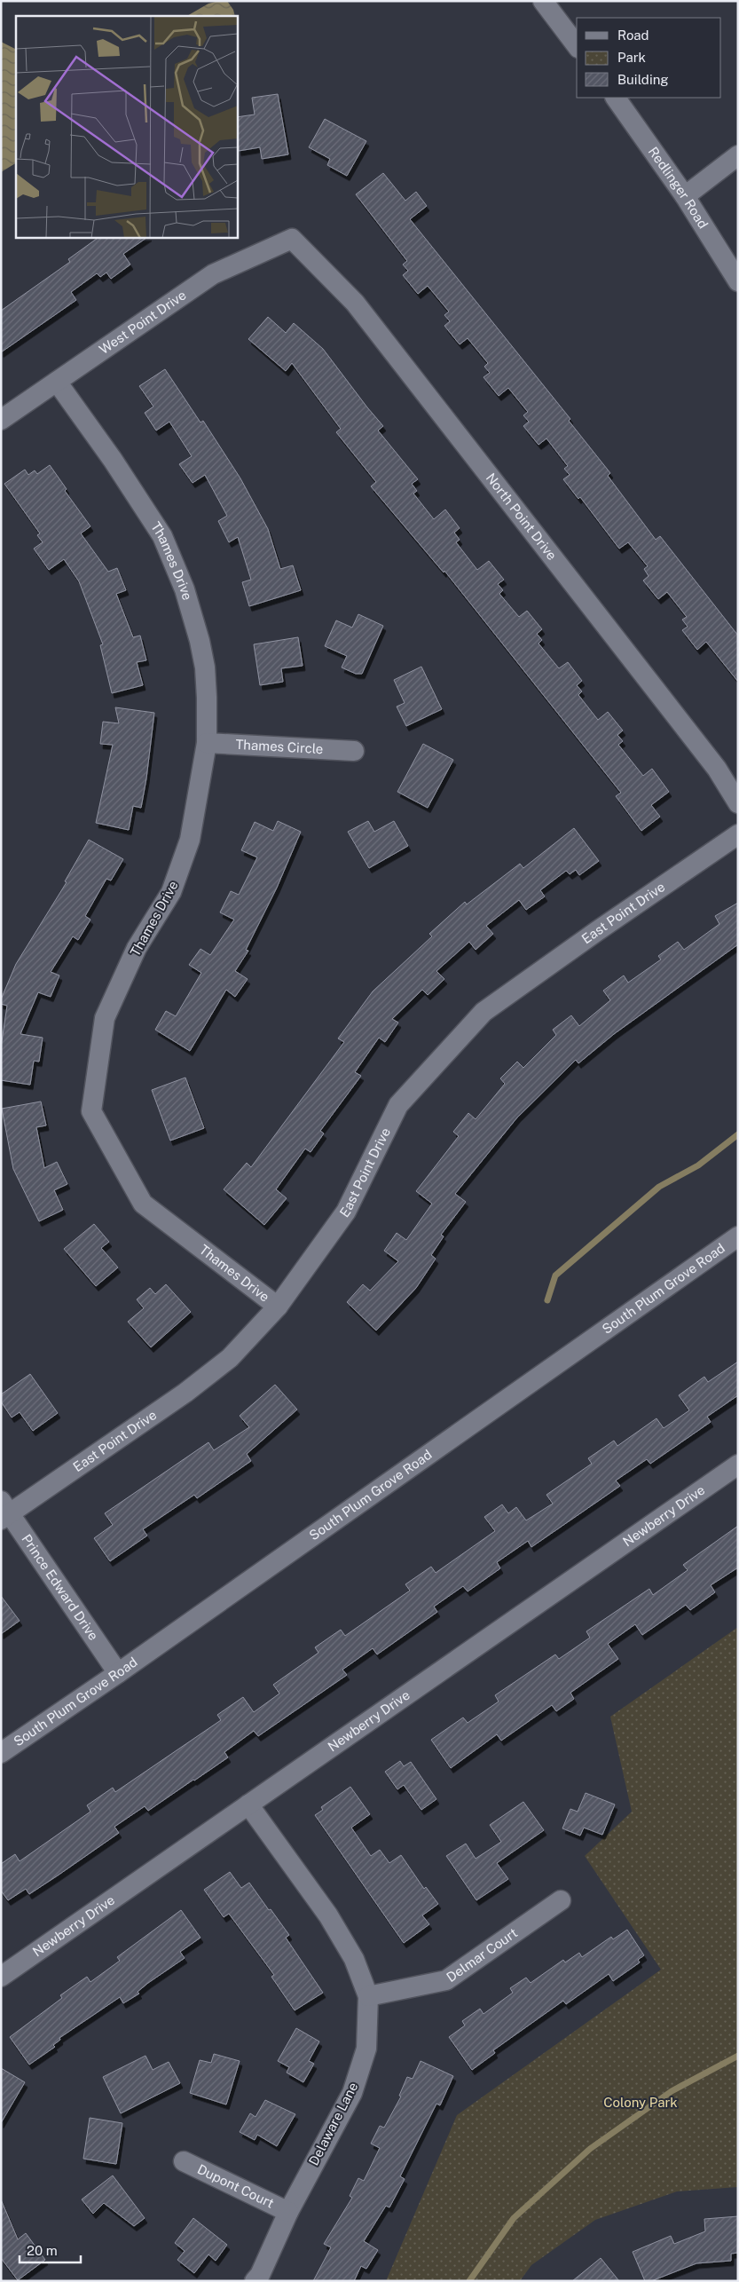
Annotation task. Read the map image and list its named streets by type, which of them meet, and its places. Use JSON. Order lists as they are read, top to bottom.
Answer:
{
  "streets": {
    "street": [
      "Redlinger Road",
      "West Point Drive",
      "North Point Drive",
      "Thames Drive",
      "Thames Circle",
      "East Point Drive",
      "South Plum Grove Road",
      "Newberry Drive",
      "Prince Edward Drive",
      "Delmar Court",
      "Delaware Lane",
      "Dupont Court"
    ]
  },
  "crossings": [
    ["West Point Drive", "North Point Drive"],
    ["West Point Drive", "Thames Drive"],
    ["Thames Drive", "Thames Circle"],
    ["Thames Drive", "East Point Drive"],
    ["East Point Drive", "Prince Edward Drive"],
    ["South Plum Grove Road", "Prince Edward Drive"],
    ["Newberry Drive", "Delaware Lane"],
    ["Delmar Court", "Delaware Lane"],
    ["Delaware Lane", "Dupont Court"]
  ],
  "parks": ["Colony Park"],
  "legend": ["Road", "Park", "Building"],
  "scale_bar": "20 m"
}
